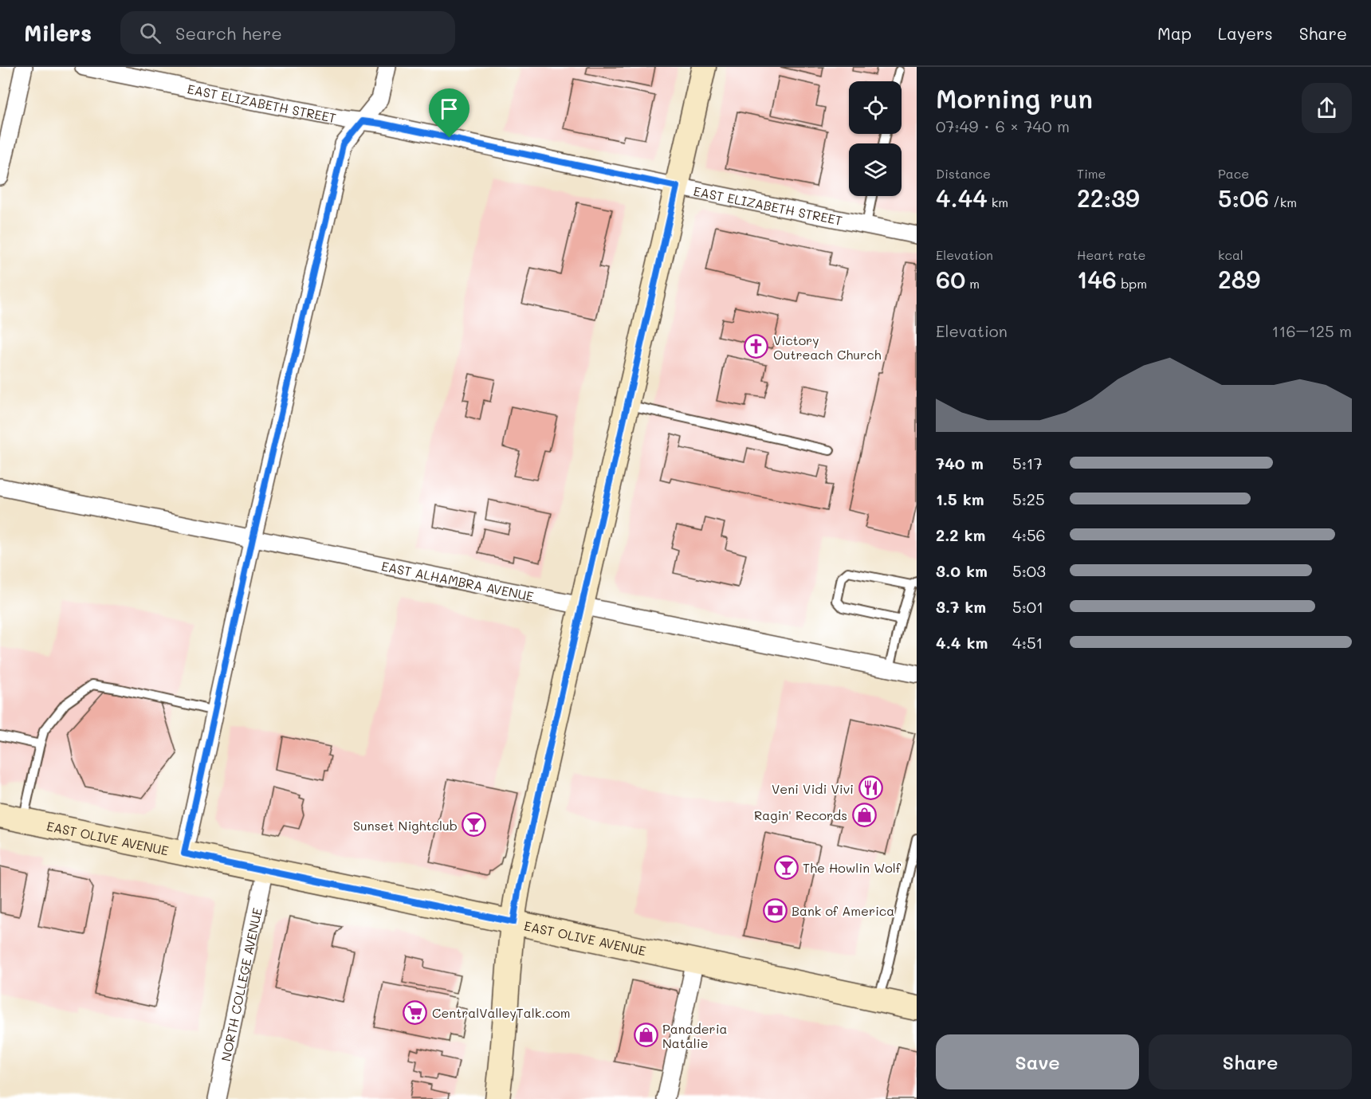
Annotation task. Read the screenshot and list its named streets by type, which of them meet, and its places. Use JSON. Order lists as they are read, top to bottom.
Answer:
{
  "streets": {
    "main road": ["EAST OLIVE AVENUE"],
    "street": ["EAST ELIZABETH STREET", "EAST ALHAMBRA AVENUE", "NORTH COLLEGE AVENUE"]
  },
  "crossings": [
    ["EAST OLIVE AVENUE", "NORTH COLLEGE AVENUE"]
  ],
  "places": {
    "church": ["Victory Outreach Church"],
    "restaurant": ["Veni Vidi Vivi"],
    "shop": ["Ragin' Records", "Panaderia Natalie"],
    "bar": ["Sunset Nightclub", "The Howlin Wolf"],
    "bank": ["Bank of America"],
    "supermarket": ["CentralValleyTalk.com"]
  },
  "page": {
    "header": "Milers",
    "search": "Search here",
    "nav": ["Map", "Layers", "Share"],
    "heading": ["Morning run", "07:49 · 6 × 740 m"],
    "stats": [
      ["Distance", "4.44 km"],
      ["Time", "22:39"],
      ["Pace", "5:06 /km"],
      ["Elevation", "60 m"],
      ["Heart rate", "146 bpm"],
      ["kcal", "289"]
    ],
    "chart": ["Elevation", "116–125 m"],
    "list": [
      {
        "name": "740 m",
        "note": "5:17"
      },
      {
        "name": "1.5 km",
        "note": "5:25"
      },
      {
        "name": "2.2 km",
        "note": "4:56"
      },
      {
        "name": "3.0 km",
        "note": "5:03"
      },
      {
        "name": "3.7 km",
        "note": "5:01"
      },
      {
        "name": "4.4 km",
        "note": "4:51"
      }
    ],
    "buttons": ["Save", "Share"]
  }
}
